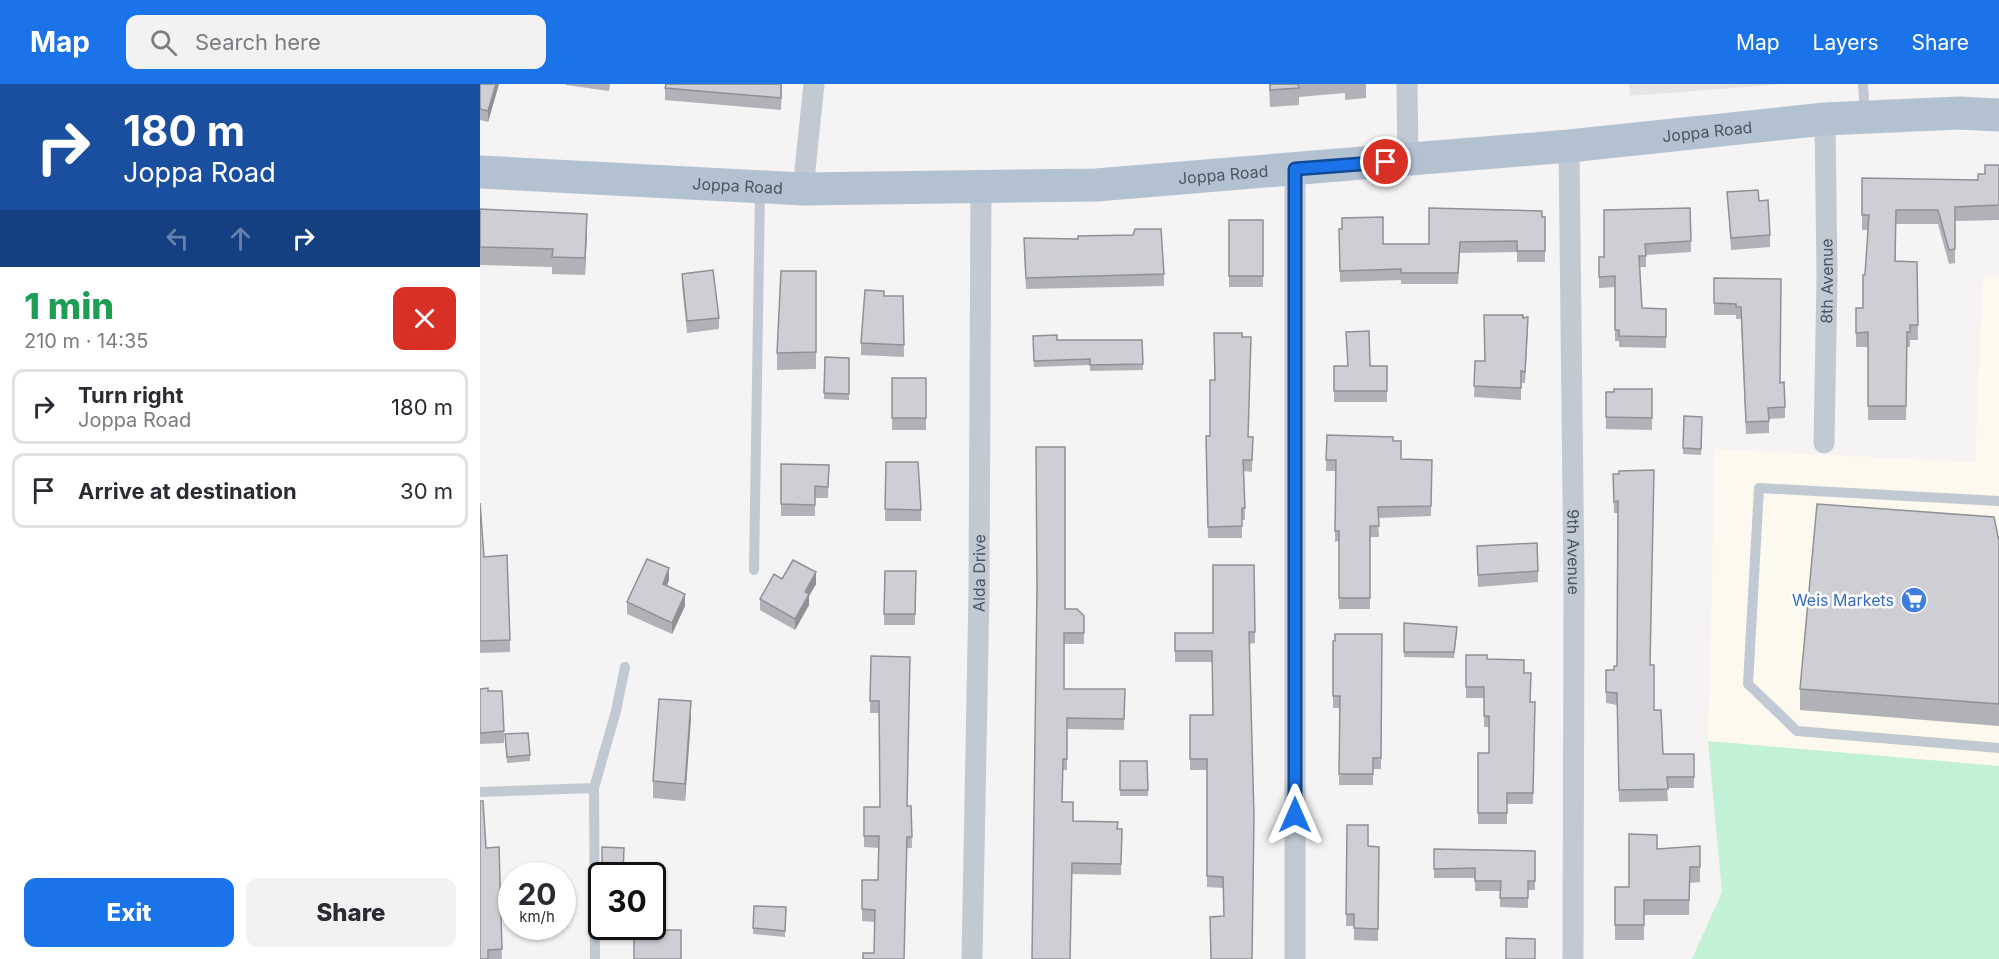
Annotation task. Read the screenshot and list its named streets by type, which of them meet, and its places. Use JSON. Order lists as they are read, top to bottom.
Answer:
{
  "streets": {
    "main road": ["Joppa Road"],
    "street": ["8th Avenue", "9th Avenue", "Alda Drive"]
  },
  "crossings": [
    ["Joppa Road", "8th Avenue"],
    ["Joppa Road", "9th Avenue"],
    ["Joppa Road", "Alda Drive"]
  ],
  "places": {
    "supermarket": ["Weis Markets"]
  },
  "page": {
    "header": "Map",
    "search": "Search here",
    "nav": ["Map", "Layers", "Share"],
    "turn": ["180 m", "Joppa Road"],
    "heading": ["1 min", "210 m · 14:35"],
    "list": [
      {
        "name": "Turn right",
        "note": "Joppa Road",
        "value": "180 m"
      },
      {
        "name": "Arrive at destination",
        "value": "30 m"
      }
    ],
    "speed": "20 km/h",
    "limit": "30",
    "buttons": ["Exit", "Share"]
  }
}
